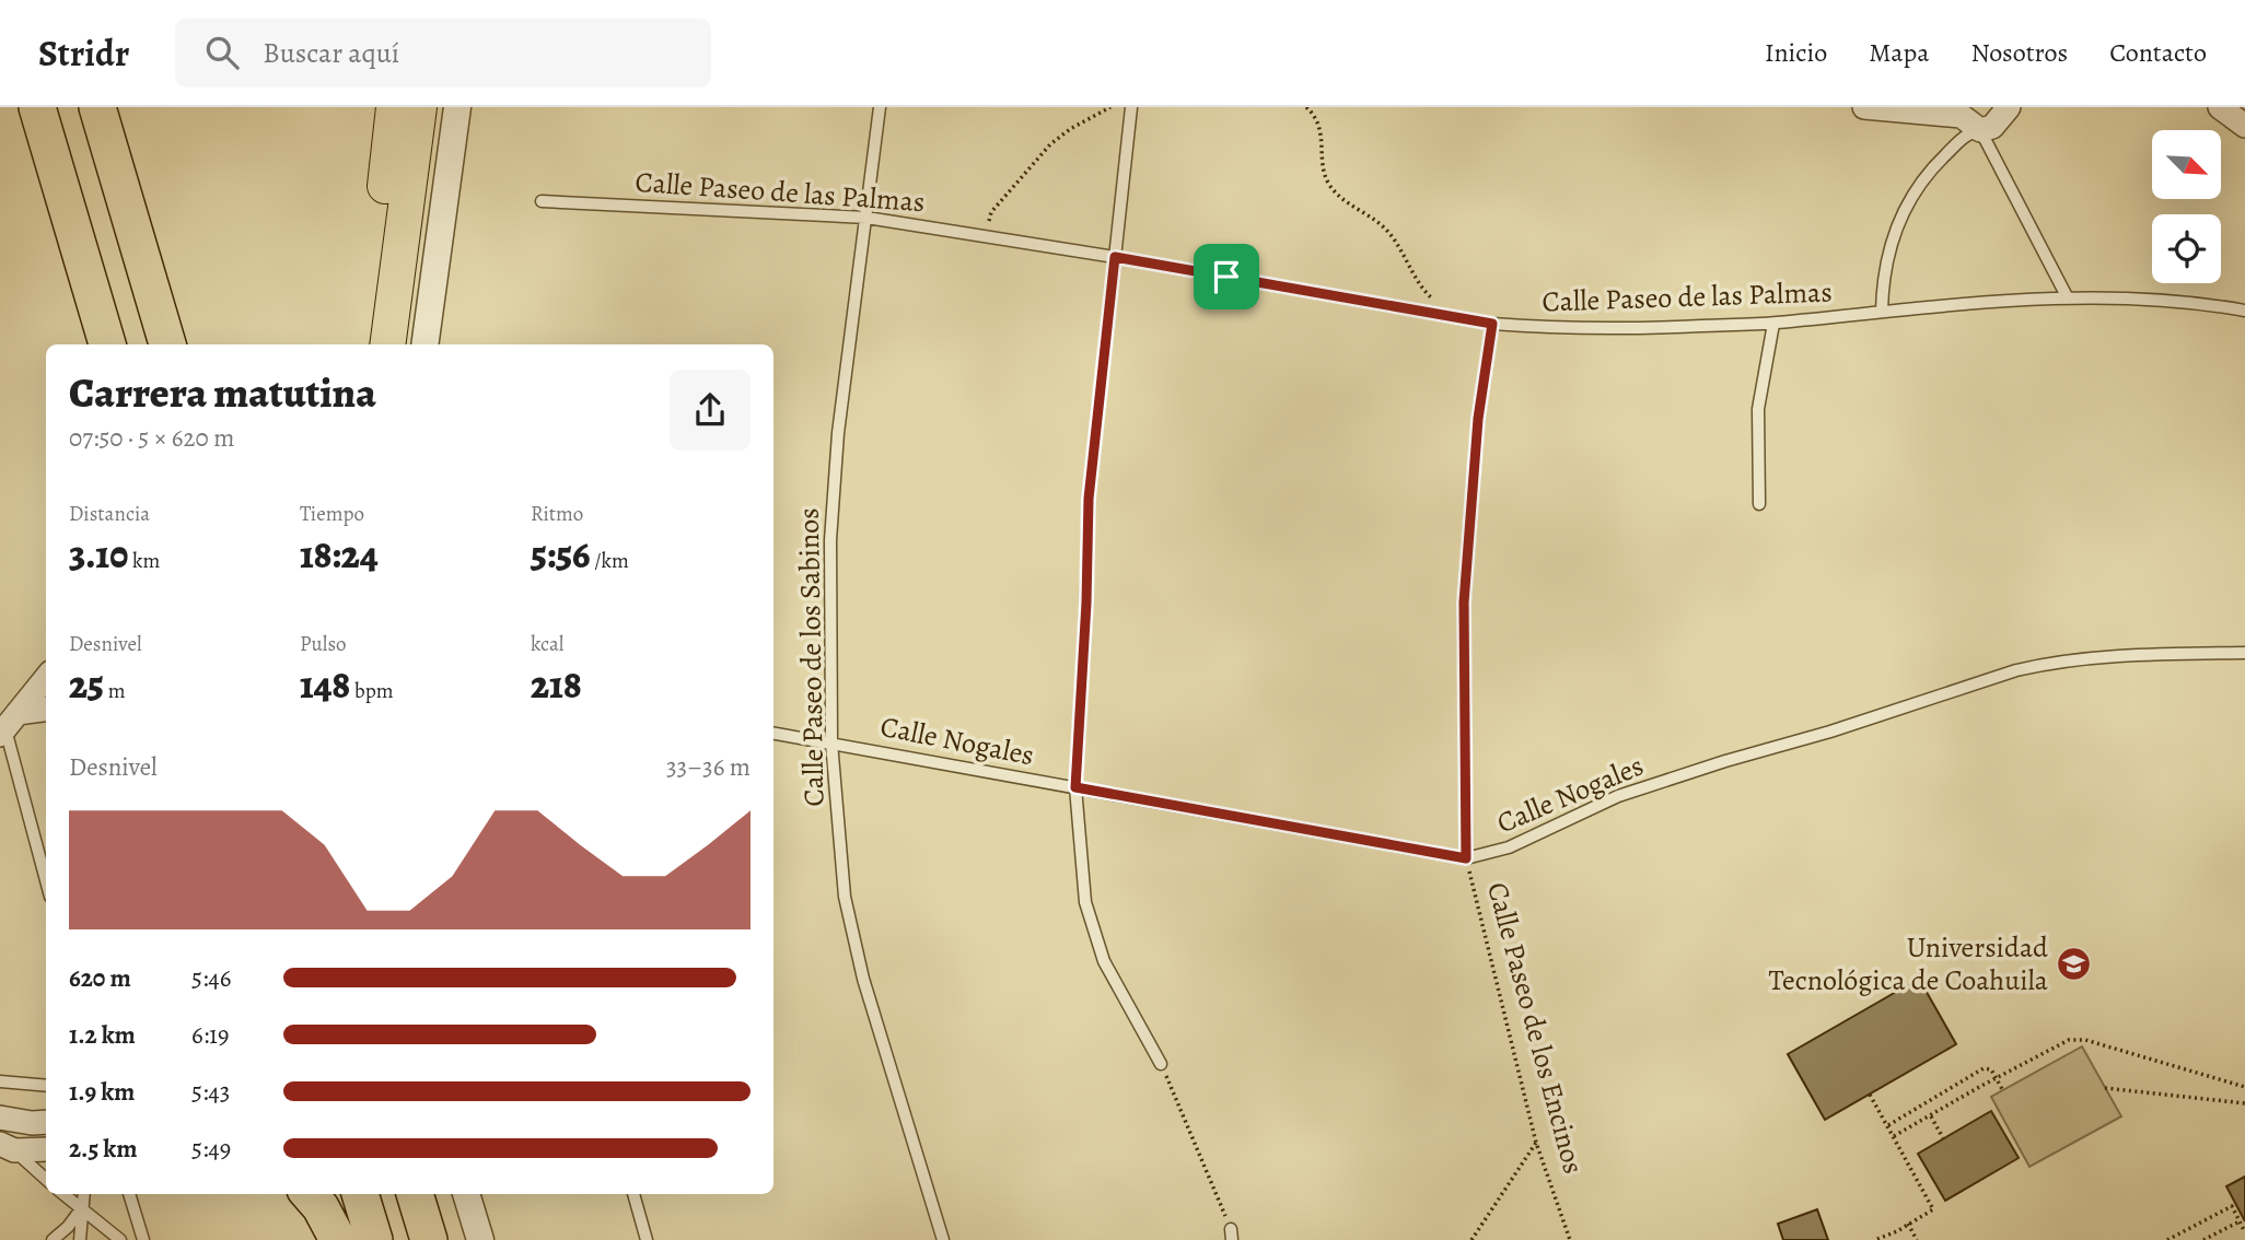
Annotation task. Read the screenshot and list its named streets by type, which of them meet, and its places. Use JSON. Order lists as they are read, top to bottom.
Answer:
{
  "streets": {
    "lane": [
      "Calle Paseo de las Palmas",
      "Calle Paseo de los Sabinos",
      "Calle Nogales",
      "Calle Paseo de los Encinos"
    ]
  },
  "crossings": [
    ["Calle Paseo de las Palmas", "Calle Paseo de los Sabinos"],
    ["Calle Paseo de las Palmas", "Calle Paseo de los Encinos"],
    ["Calle Paseo de los Sabinos", "Calle Nogales"],
    ["Calle Nogales", "Calle Paseo de los Encinos"]
  ],
  "places": {
    "school or university": ["Universidad Tecnológica de Coahuila"]
  },
  "north": "bottom right",
  "page": {
    "header": "Stridr",
    "search": "Buscar aquí",
    "nav": [
      "Inicio",
      "Mapa",
      "Nosotros",
      "Contacto"
    ],
    "heading": ["Carrera matutina", "07:50 · 5 × 620 m"],
    "stats": [
      ["Distancia", "3.10 km"],
      ["Tiempo", "18:24"],
      ["Ritmo", "5:56 /km"],
      ["Desnivel", "25 m"],
      ["Pulso", "148 bpm"],
      ["kcal", "218"]
    ],
    "chart": ["Desnivel", "33–36 m"],
    "list": [
      {
        "name": "620 m",
        "note": "5:46"
      },
      {
        "name": "1.2 km",
        "note": "6:19"
      },
      {
        "name": "1.9 km",
        "note": "5:43"
      },
      {
        "name": "2.5 km",
        "note": "5:49"
      }
    ]
  }
}
